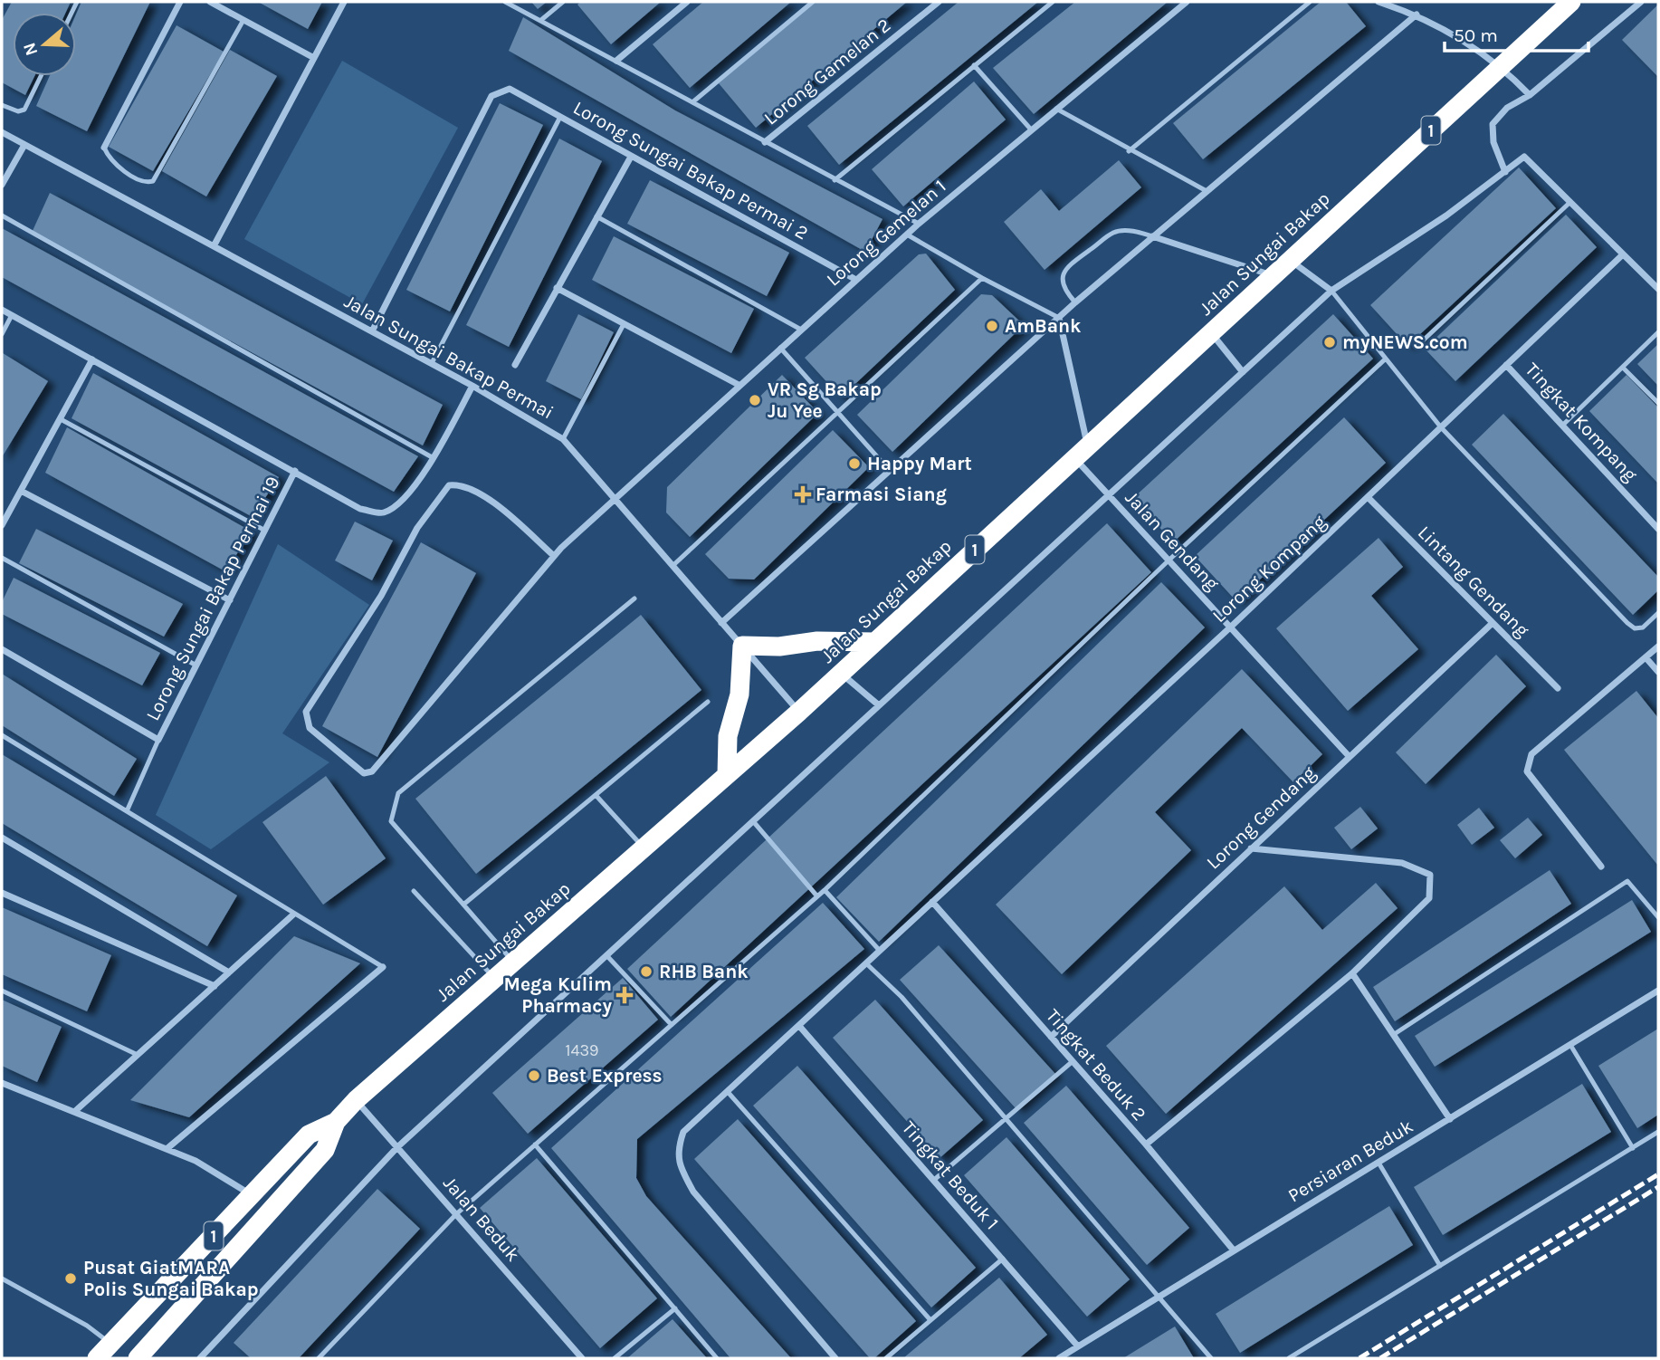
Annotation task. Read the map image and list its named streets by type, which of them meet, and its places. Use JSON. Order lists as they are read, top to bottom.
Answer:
{
  "streets": {
    "highway": ["1", "Jalan Sungai Bakap"],
    "street": [
      "Lorong Gamelan 2",
      "Lorong Sungai Bakap Permai 2",
      "Lorong Gemelan 1",
      "Jalan Sungai Bakap Permai",
      "Tingkat Kompang",
      "Jalan Gendang",
      "Lorong Kompang",
      "Lintang Gendang",
      "Lorong Sungai Bakap Permai 19",
      "Lorong Gendang",
      "Tingkat Beduk 2",
      "Persiaran Beduk",
      "Tingkat Beduk 1",
      "Jalan Beduk"
    ]
  },
  "crossings": [
    ["Lorong Sungai Bakap Permai 2", "Lorong Gemelan 1"],
    ["Lorong Sungai Bakap Permai 2", "Jalan Sungai Bakap Permai"],
    ["Lorong Gemelan 1", "Jalan Sungai Bakap Permai"],
    ["Jalan Sungai Bakap", "Jalan Sungai Bakap Permai"],
    ["Jalan Sungai Bakap", "Jalan Gendang"],
    ["Jalan Sungai Bakap", "Jalan Beduk"],
    ["Tingkat Kompang", "Lorong Kompang"],
    ["Jalan Gendang", "Lorong Kompang"],
    ["Jalan Gendang", "Lorong Gendang"],
    ["Lorong Kompang", "Lintang Gendang"],
    ["Lorong Kompang", "Tingkat Beduk 2"],
    ["Lorong Kompang", "Tingkat Beduk 1"],
    ["Lintang Gendang", "Lorong Gendang"],
    ["Lorong Gendang", "Tingkat Beduk 2"],
    ["Tingkat Beduk 2", "Persiaran Beduk"],
    ["Persiaran Beduk", "Tingkat Beduk 1"]
  ],
  "places": {
    "other": [
      "AmBank",
      "myNEWS.com",
      "VR Sg Bakap Ju Yee",
      "Happy Mart",
      "RHB Bank",
      "Best Express",
      "Pusat GiatMARA Polis Sungai Bakap"
    ],
    "health": ["Farmasi Siang", "Mega Kulim Pharmacy"]
  },
  "house_numbers": ["1439"],
  "scale_bar": "50 m",
  "north": "left"
}
